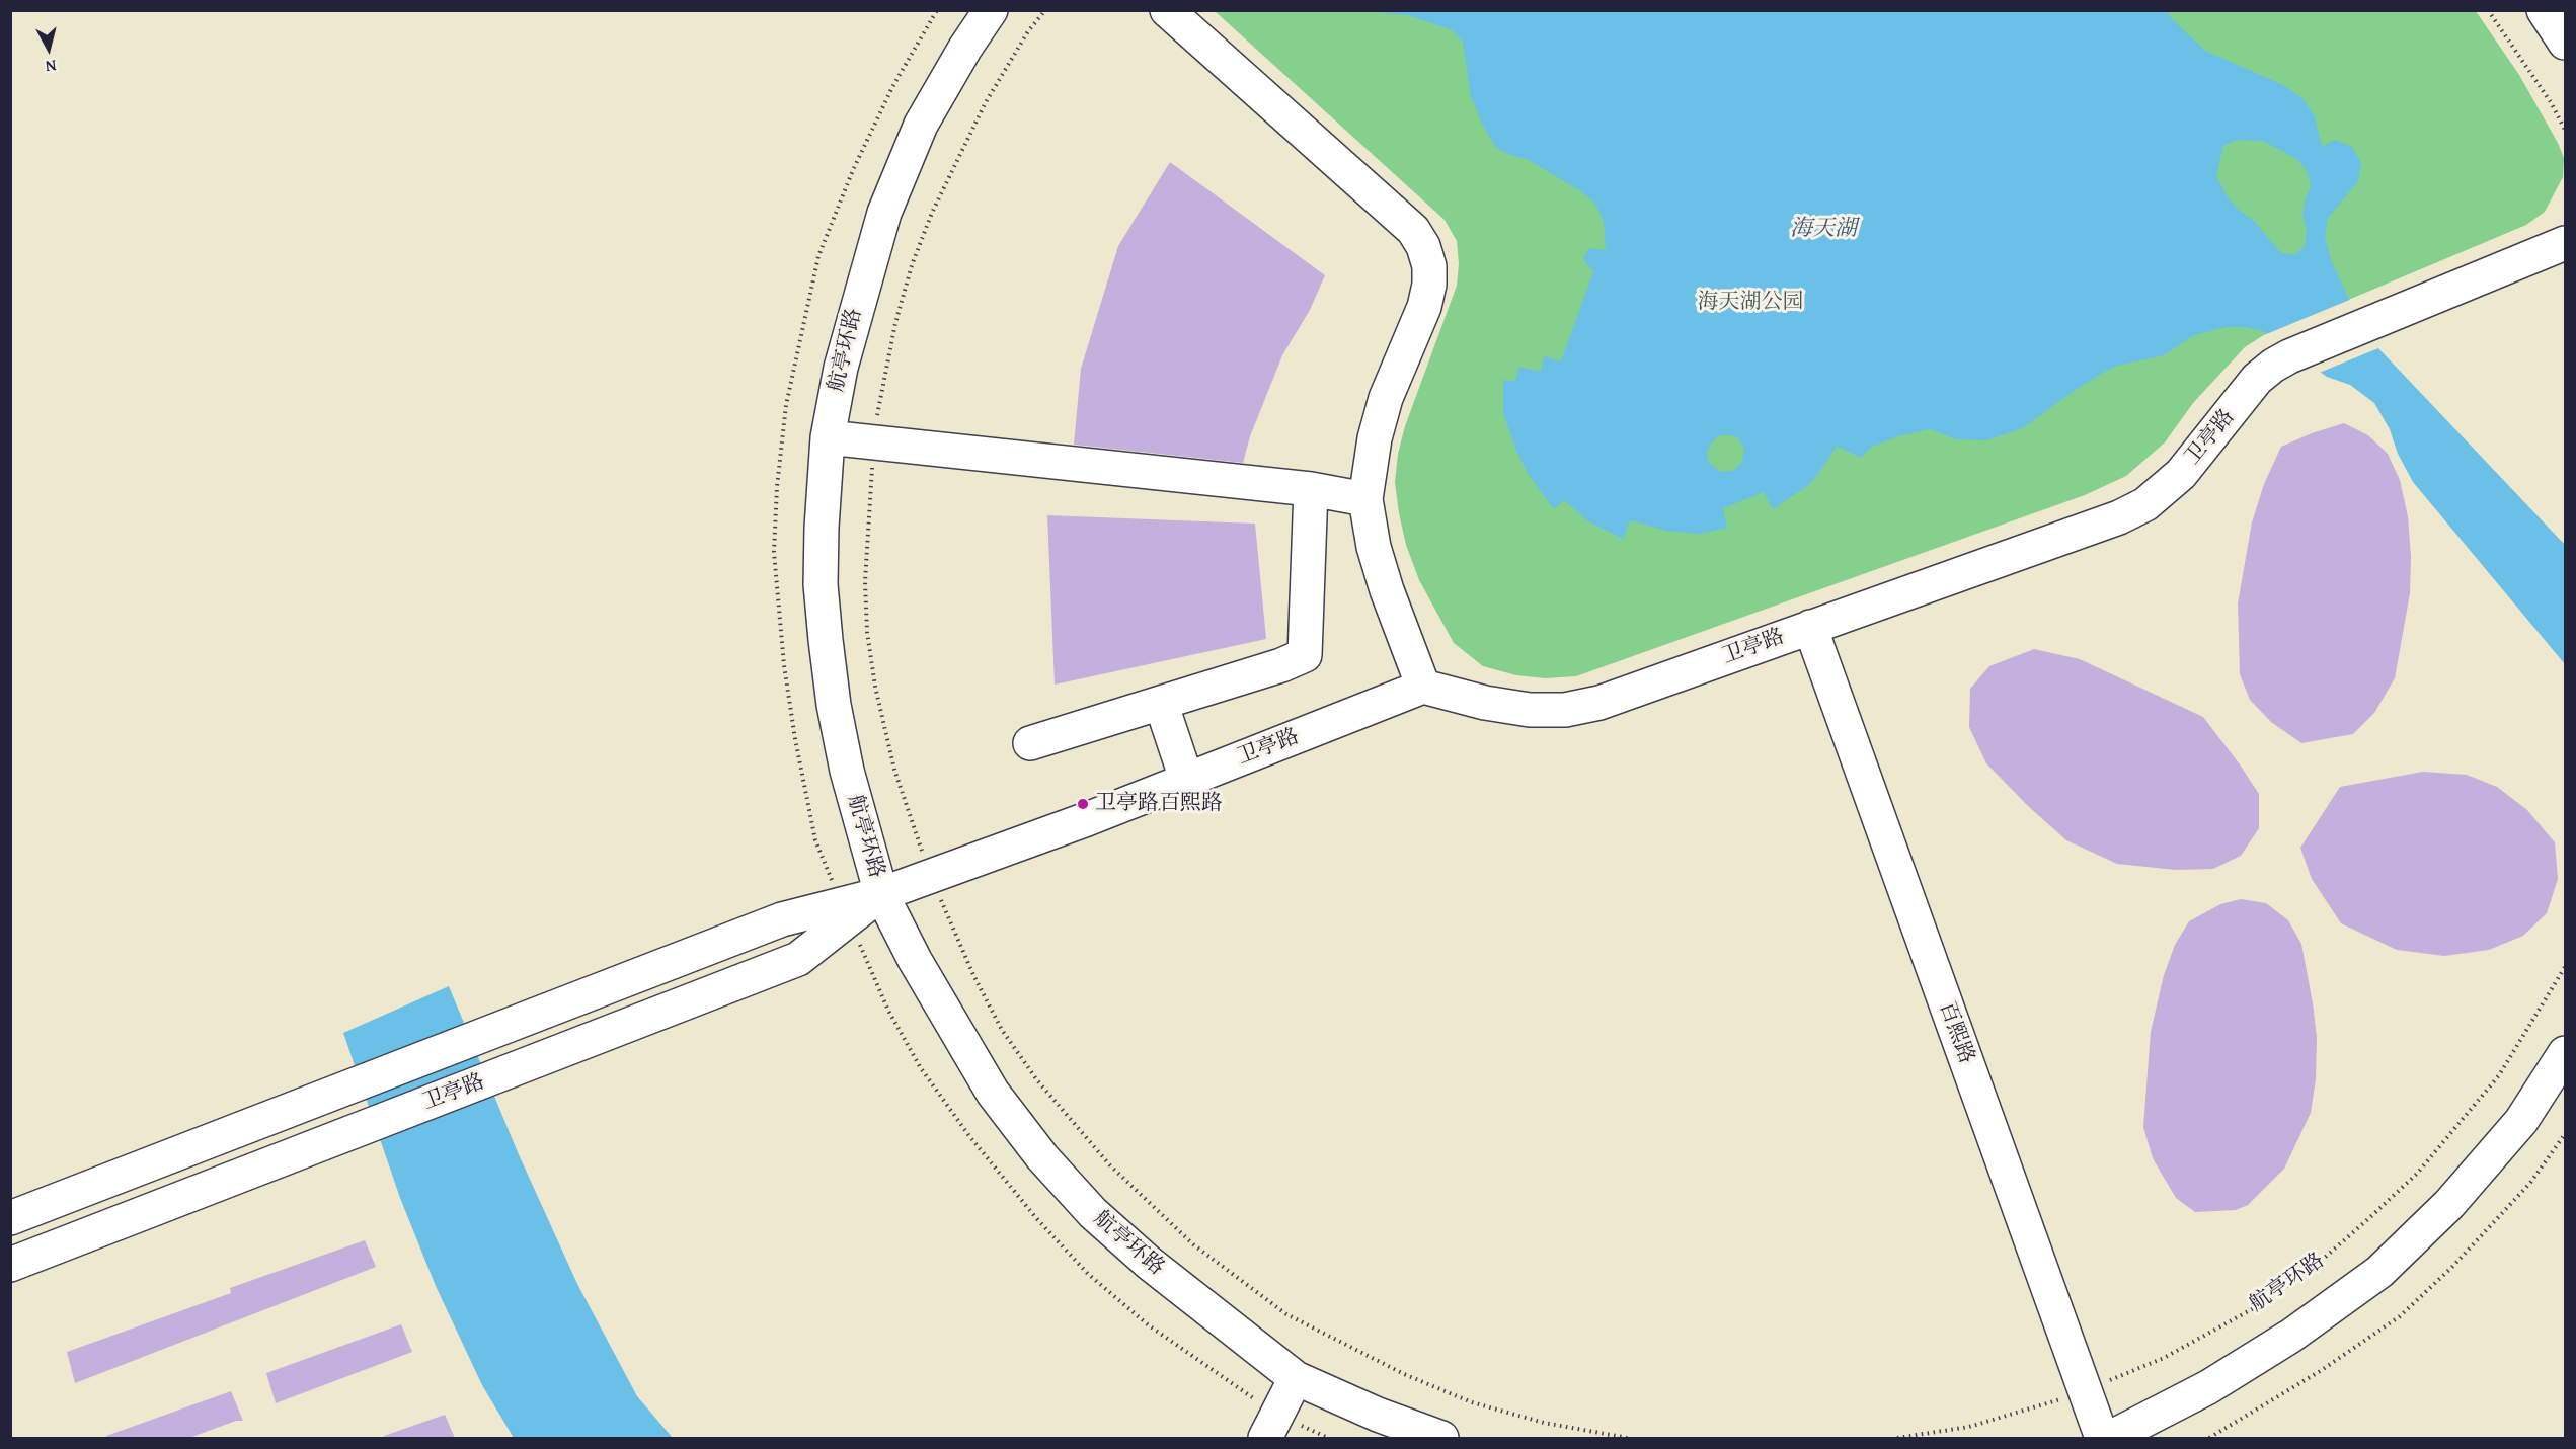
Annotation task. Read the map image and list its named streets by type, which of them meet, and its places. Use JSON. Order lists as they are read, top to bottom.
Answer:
{
  "streets": {
    "street": ["航亭环路", "卫亭路", "百熙路"]
  },
  "crossings": [
    ["航亭环路", "卫亭路"],
    ["航亭环路", "百熙路"],
    ["卫亭路", "百熙路"]
  ],
  "water": ["海天湖"],
  "parks": ["海天湖公园"],
  "places": ["卫亭路百熙路"],
  "north": "bottom"
}
